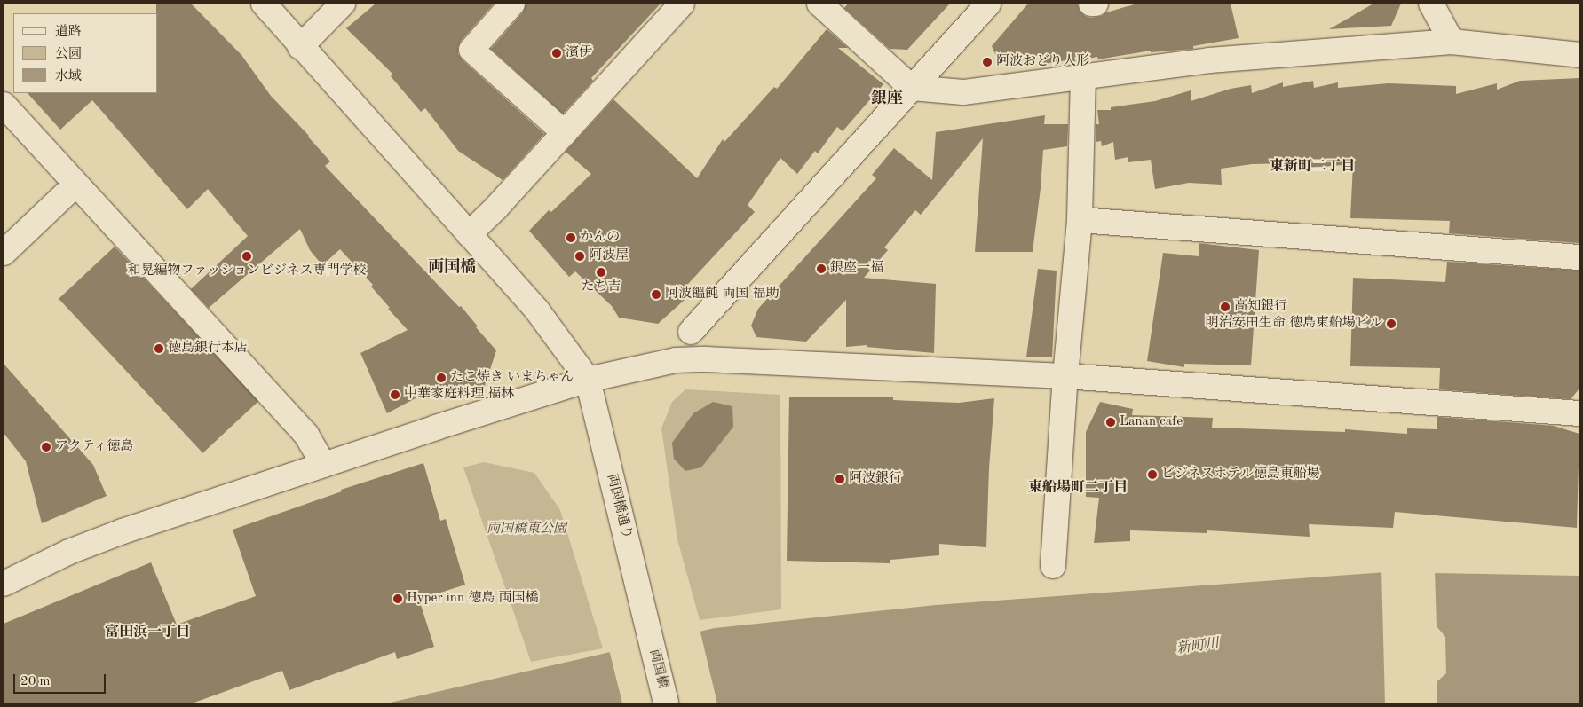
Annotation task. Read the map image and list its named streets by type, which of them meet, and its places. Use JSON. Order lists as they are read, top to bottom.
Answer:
{
  "streets": {
    "street": ["両国橋通り", "両国橋"]
  },
  "crossings": [
    ["両国橋通り", "両国橋"]
  ],
  "districts": [
    "銀座",
    "東新町二丁目",
    "両国橋",
    "東船場町二丁目",
    "富田浜一丁目"
  ],
  "water": ["新町川"],
  "parks": ["両国橋東公園"],
  "places": [
    "濱伊",
    "阿波おどり人形",
    "かんの",
    "和晃編物ファッションビジネス専門学校",
    "阿波屋",
    "銀座一福",
    "たち吉",
    "阿波饂飩 両国 福助",
    "高知銀行",
    "明治安田生命 徳島東船場ビル",
    "徳島銀行本店",
    "たこ焼き いまちゃん",
    "中華家庭料理 福林",
    "Lanan cafe",
    "アクティ徳島",
    "ビジネスホテル徳島東船場",
    "阿波銀行",
    "Hyper inn 徳島 両国橋"
  ],
  "legend": ["道路", "公園", "水域"],
  "scale_bar": "20 m"
}
